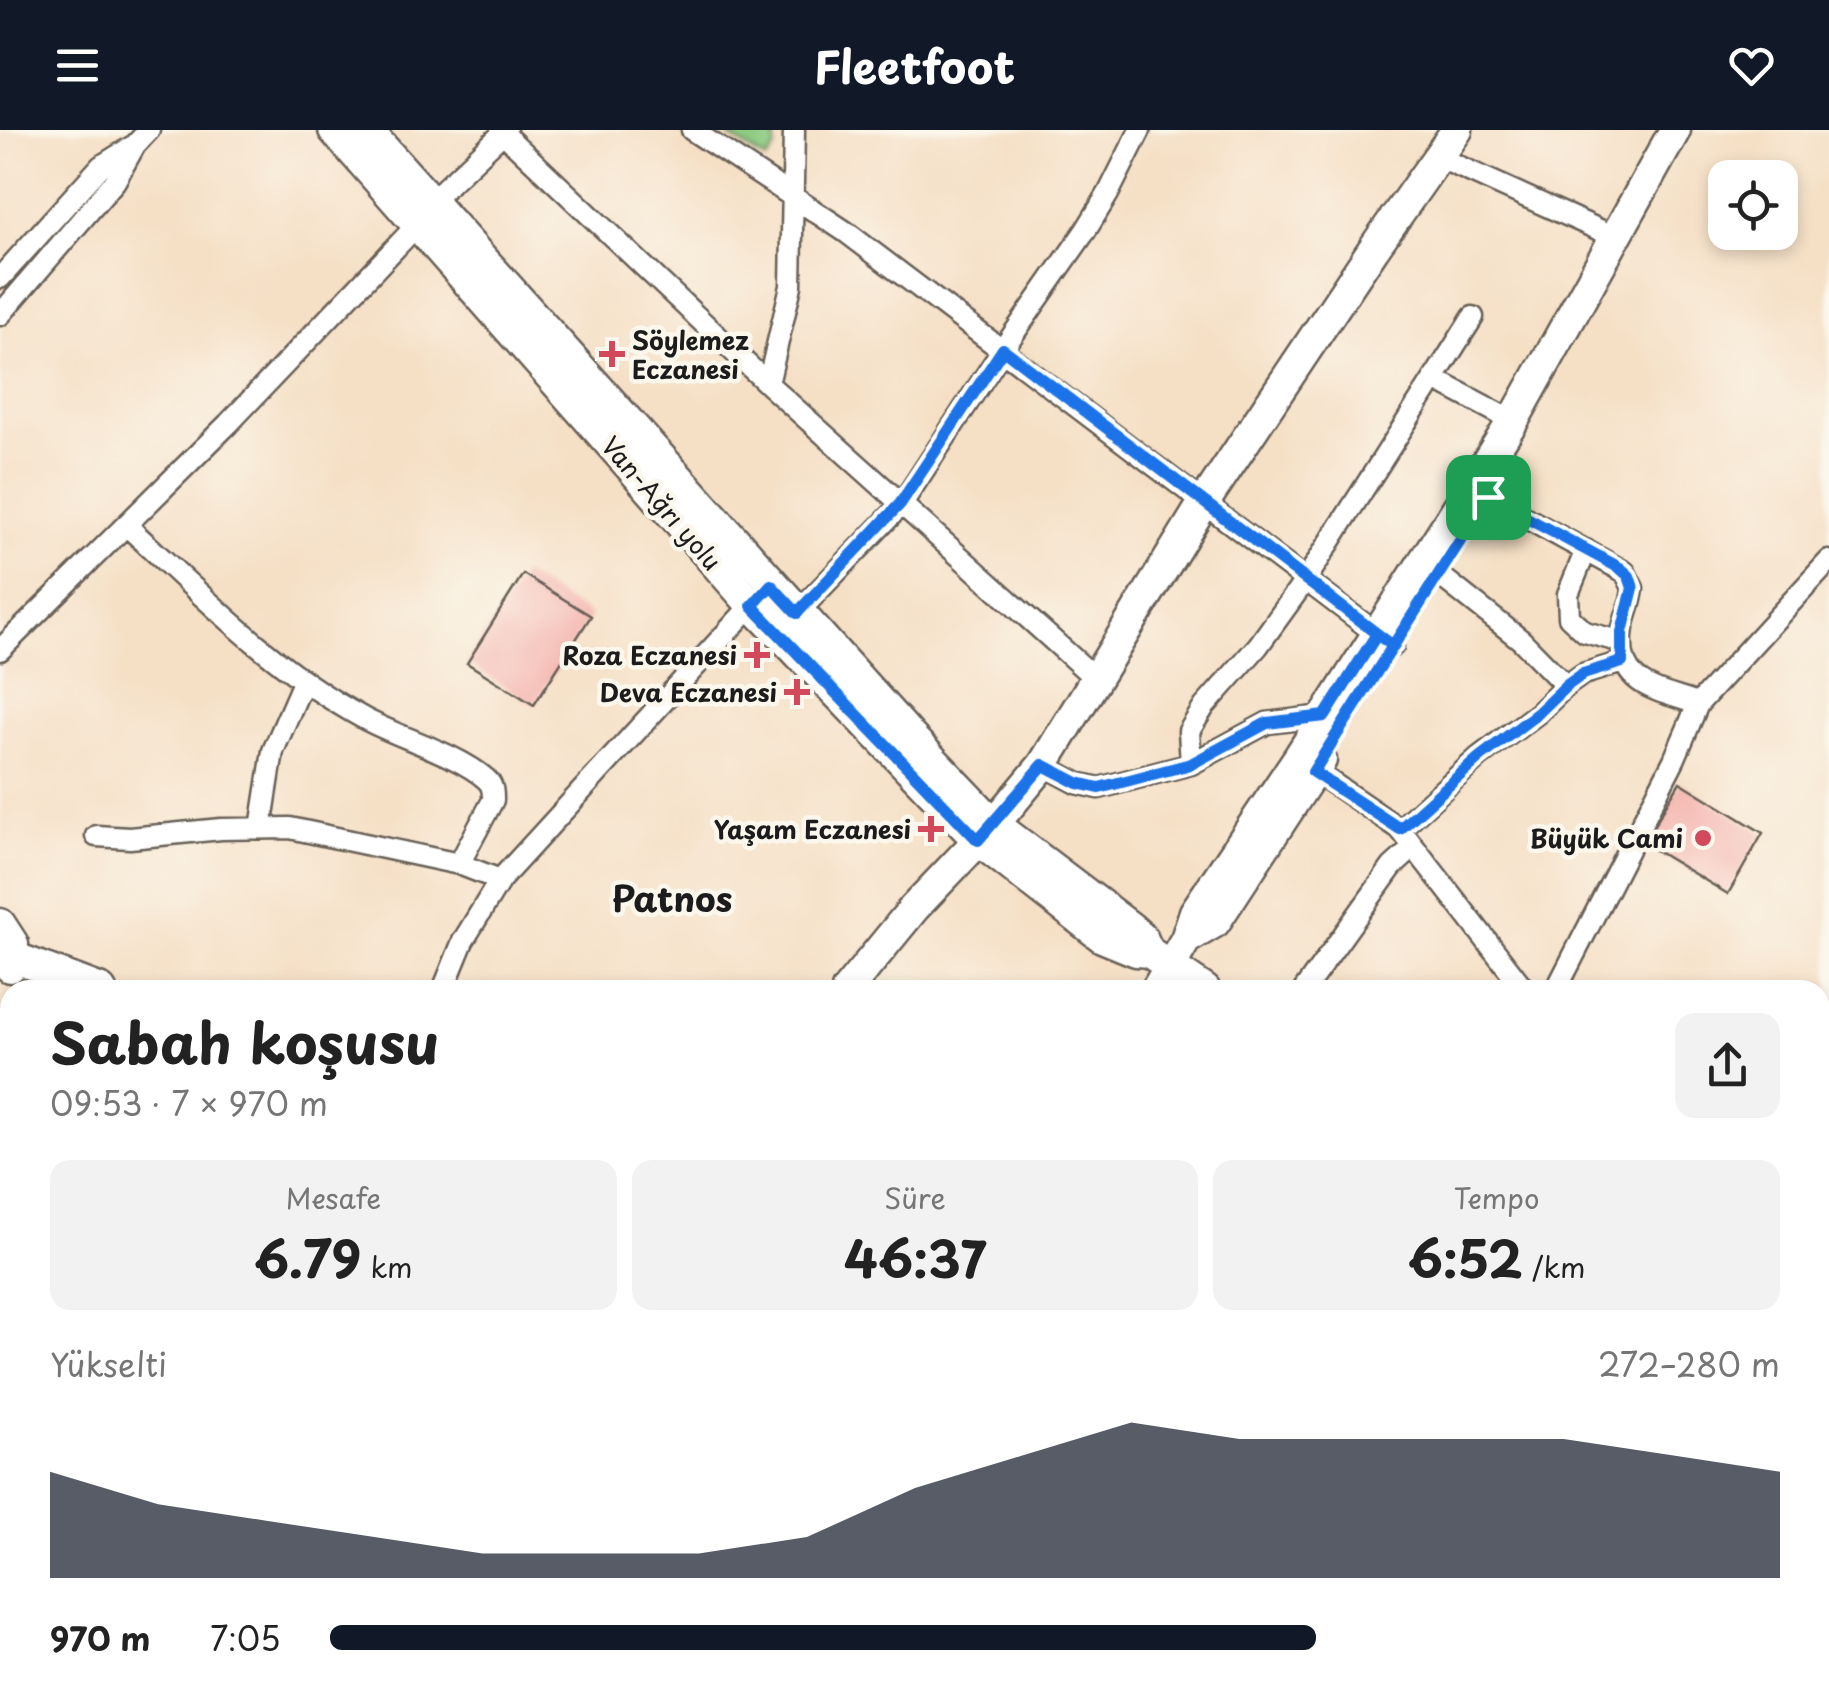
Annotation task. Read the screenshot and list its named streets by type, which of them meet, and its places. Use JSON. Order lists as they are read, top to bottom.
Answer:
{
  "streets": {
    "main road": ["Van-Ağrı yolu"]
  },
  "districts": ["Patnos"],
  "places": {
    "health": [
      "Söylemez Eczanesi",
      "Roza Eczanesi",
      "Deva Eczanesi",
      "Yaşam Eczanesi"
    ],
    "other": ["Büyük Cami"]
  },
  "page": {
    "header": "Fleetfoot",
    "heading": ["Sabah koşusu", "09:53 · 7 × 970 m"],
    "stats": [
      ["Mesafe", "6.79 km"],
      ["Süre", "46:37"],
      ["Tempo", "6:52 /km"]
    ],
    "chart": ["Yükselti", "272–280 m"],
    "list": [
      {
        "name": "970 m",
        "note": "7:05"
      }
    ]
  }
}
